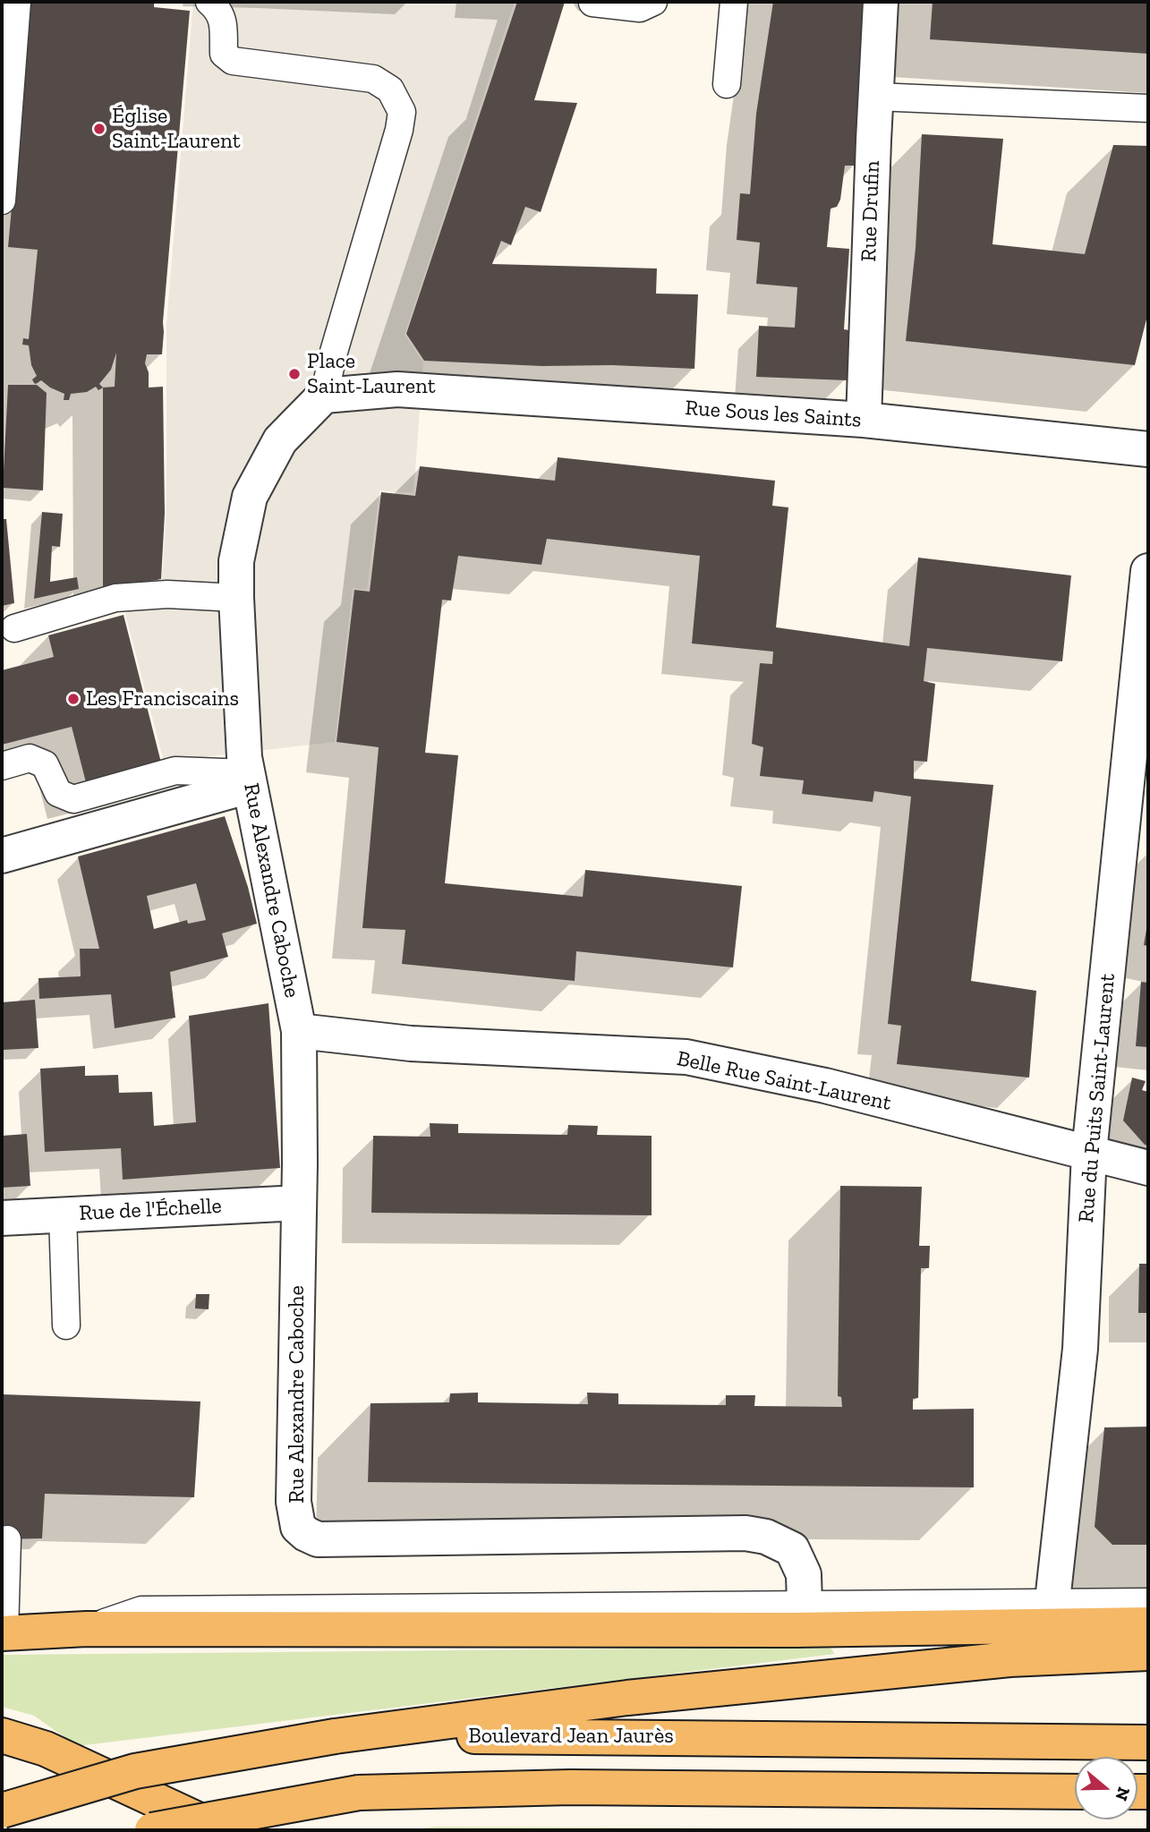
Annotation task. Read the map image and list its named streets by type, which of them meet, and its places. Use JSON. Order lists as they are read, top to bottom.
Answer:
{
  "streets": {
    "main road": ["Boulevard Jean Jaurès"],
    "street": [
      "Rue Drufin",
      "Rue Sous les Saints",
      "Rue Alexandre Caboche",
      "Belle Rue Saint-Laurent",
      "Rue du Puits Saint-Laurent",
      "Rue de l'Échelle"
    ]
  },
  "crossings": [
    ["Rue Drufin", "Rue Sous les Saints"],
    ["Rue Alexandre Caboche", "Belle Rue Saint-Laurent"],
    ["Rue Alexandre Caboche", "Rue de l'Échelle"],
    ["Belle Rue Saint-Laurent", "Rue du Puits Saint-Laurent"]
  ],
  "places": ["Église Saint-Laurent", "Place Saint-Laurent", "Les Franciscains"],
  "north": "right"
}
